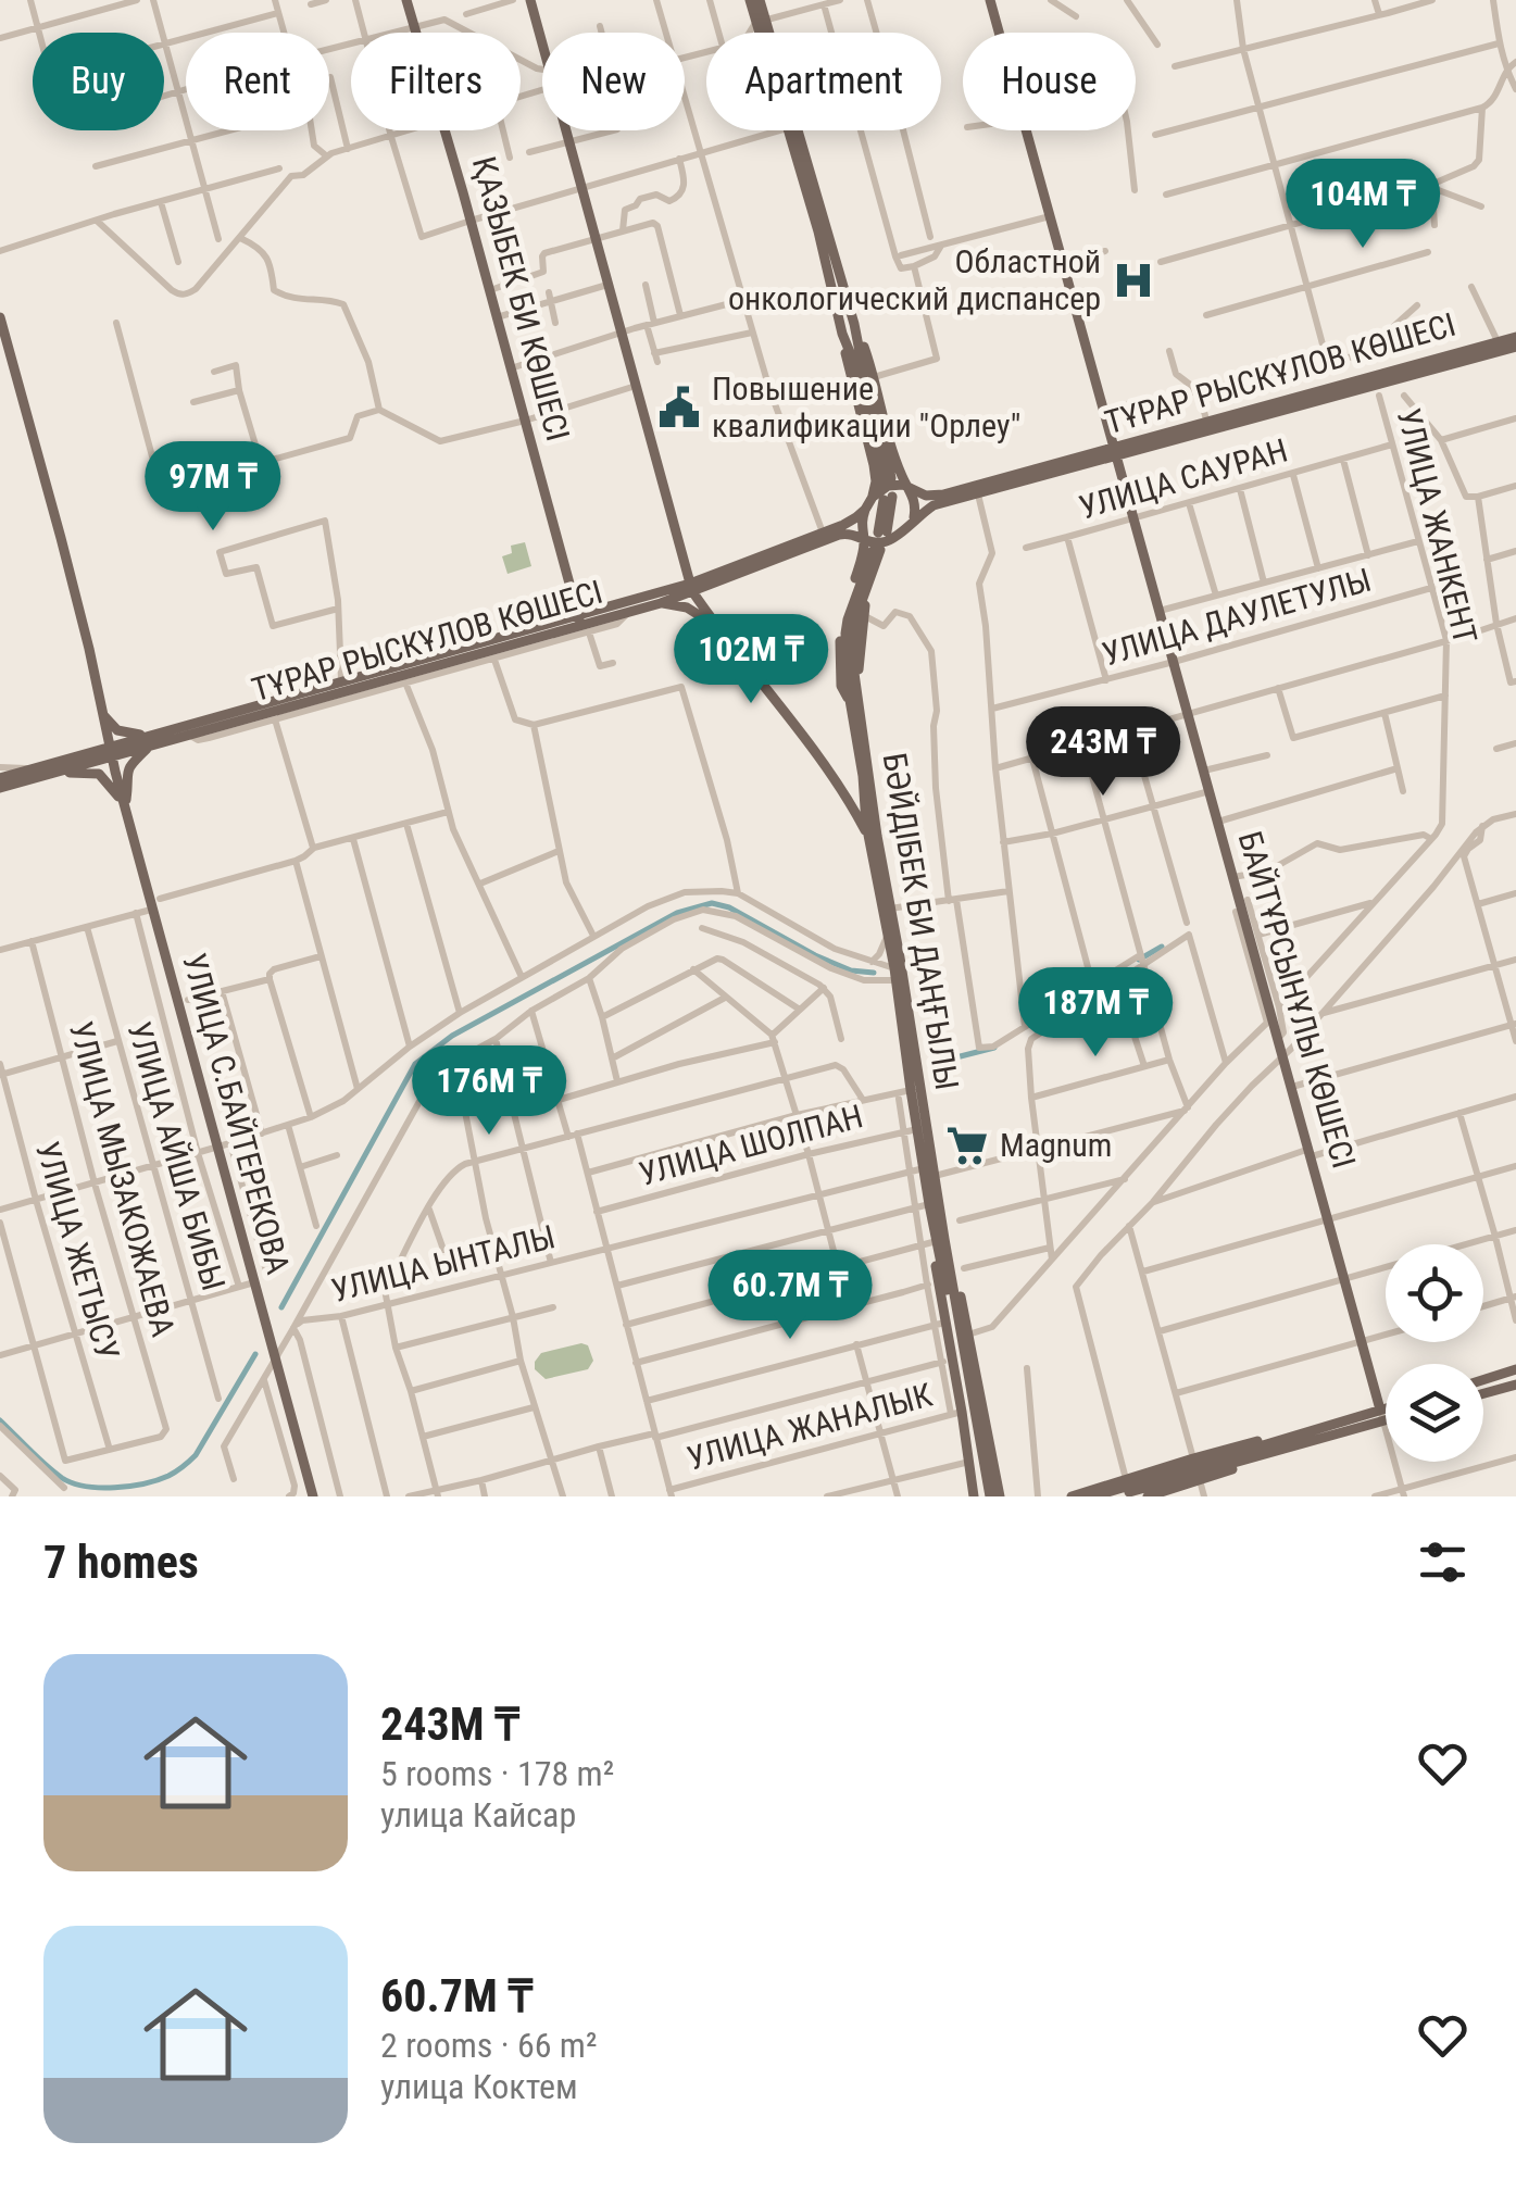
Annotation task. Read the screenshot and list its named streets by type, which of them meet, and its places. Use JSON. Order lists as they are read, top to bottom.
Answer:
{
  "streets": {
    "main road": [
      "ҚАЗЫБЕК БИ КӨШЕСІ",
      "ТҰРАР РЫСКҰЛОВ КӨШЕСІ",
      "БӘЙДІБЕК БИ ДАҢҒЫЛЫ",
      "БАЙТҰРСЫНҰЛЫ КӨШЕСІ",
      "УЛИЦА С.БАЙТЕРЕКОВА"
    ],
    "street": [
      "УЛИЦА САУРАН",
      "УЛИЦА ЖАНКЕНТ",
      "УЛИЦА ДАУЛЕТУЛЫ",
      "УЛИЦА ШОЛПАН",
      "УЛИЦА АЙША БИБЫ",
      "УЛИЦА МЫЗАКОЖАЕВА",
      "УЛИЦА ЖЕТЫСУ",
      "УЛИЦА ЫНТАЛЫ",
      "УЛИЦА ЖАНАЛЫК"
    ]
  },
  "crossings": [
    ["ҚАЗЫБЕК БИ КӨШЕСІ", "ТҰРАР РЫСКҰЛОВ КӨШЕСІ"],
    ["ТҰРАР РЫСКҰЛОВ КӨШЕСІ", "БАЙТҰРСЫНҰЛЫ КӨШЕСІ"],
    ["ТҰРАР РЫСКҰЛОВ КӨШЕСІ", "УЛИЦА С.БАЙТЕРЕКОВА"],
    ["УЛИЦА САУРАН", "УЛИЦА ЖАНКЕНТ"],
    ["УЛИЦА САУРАН", "УЛИЦА ДАУЛЕТУЛЫ"],
    ["УЛИЦА САУРАН", "БАЙТҰРСЫНҰЛЫ КӨШЕСІ"],
    ["УЛИЦА ЖАНКЕНТ", "УЛИЦА ДАУЛЕТУЛЫ"],
    ["УЛИЦА ДАУЛЕТУЛЫ", "БАЙТҰРСЫНҰЛЫ КӨШЕСІ"],
    ["БӘЙДІБЕК БИ ДАҢҒЫЛЫ", "УЛИЦА ШОЛПАН"],
    ["БӘЙДІБЕК БИ ДАҢҒЫЛЫ", "УЛИЦА ЫНТАЛЫ"],
    ["УЛИЦА МЫЗАКОЖАЕВА", "УЛИЦА ЖЕТЫСУ"]
  ],
  "places": {
    "hospital": ["Областной онкологический диспансер"],
    "public building": ["Повышение квалификации \"Орлеу\""],
    "supermarket": ["Magnum"]
  },
  "page": {
    "chip": [
      "Buy",
      "Rent",
      "Filters",
      "New",
      "Apartment",
      "House"
    ],
    "price": [
      "104M ₸",
      "97M ₸",
      "102M ₸",
      "243M ₸",
      "187M ₸",
      "176M ₸",
      "60.7M ₸"
    ],
    "heading": "7 homes",
    "list": [
      {
        "name": "243M ₸",
        "note": "5 rooms · 178 m² · улица Кайсар"
      },
      {
        "name": "60.7M ₸",
        "note": "2 rooms · 66 m² · улица Коктем"
      }
    ]
  }
}
